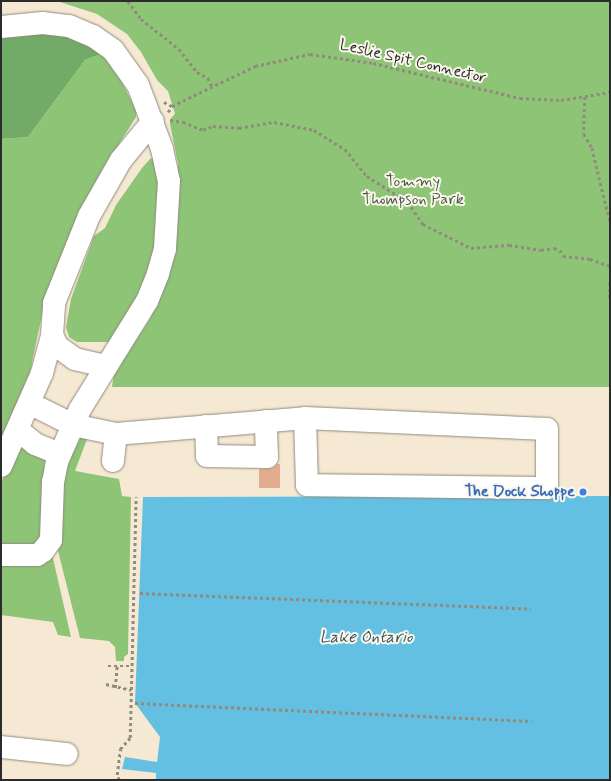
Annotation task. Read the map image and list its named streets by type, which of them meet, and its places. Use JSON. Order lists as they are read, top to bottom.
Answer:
{
  "streets": {
    "path": ["Leslie Spit Connector"]
  },
  "water": ["Lake Ontario"],
  "parks": ["Tommy Thompson Park"],
  "places": ["The Dock Shoppe"]
}
